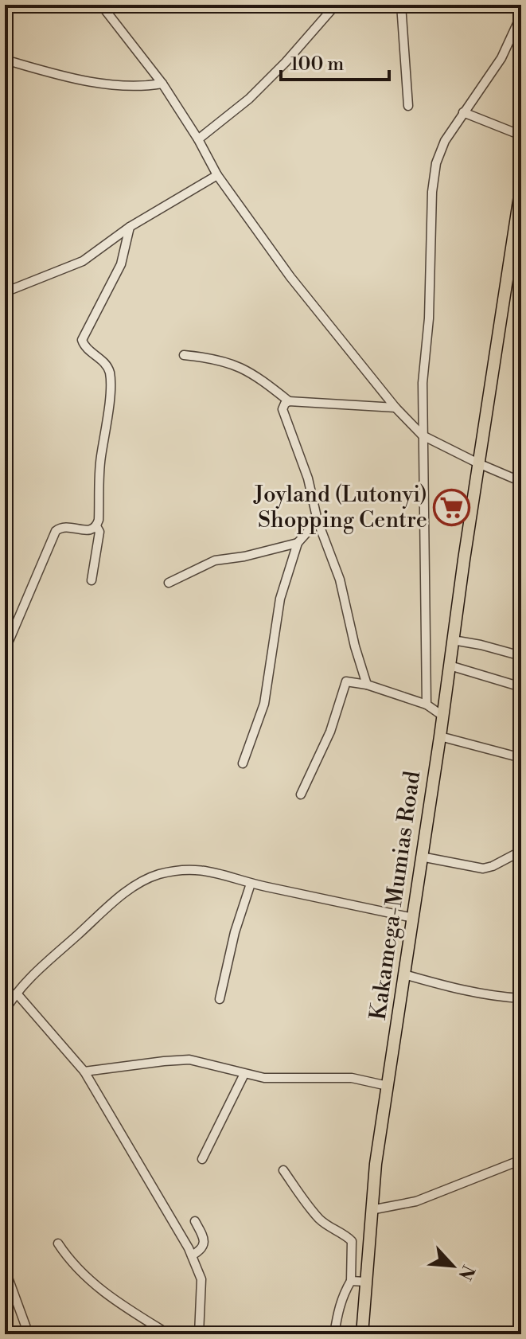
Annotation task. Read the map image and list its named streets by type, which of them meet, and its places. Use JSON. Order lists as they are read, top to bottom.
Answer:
{
  "streets": {
    "highway": ["Kakamega-Mumias Road"]
  },
  "places": {
    "supermarket": ["Joyland (Lutonyi) Shopping Centre"]
  },
  "scale_bar": "100 m",
  "north": "bottom right"
}
